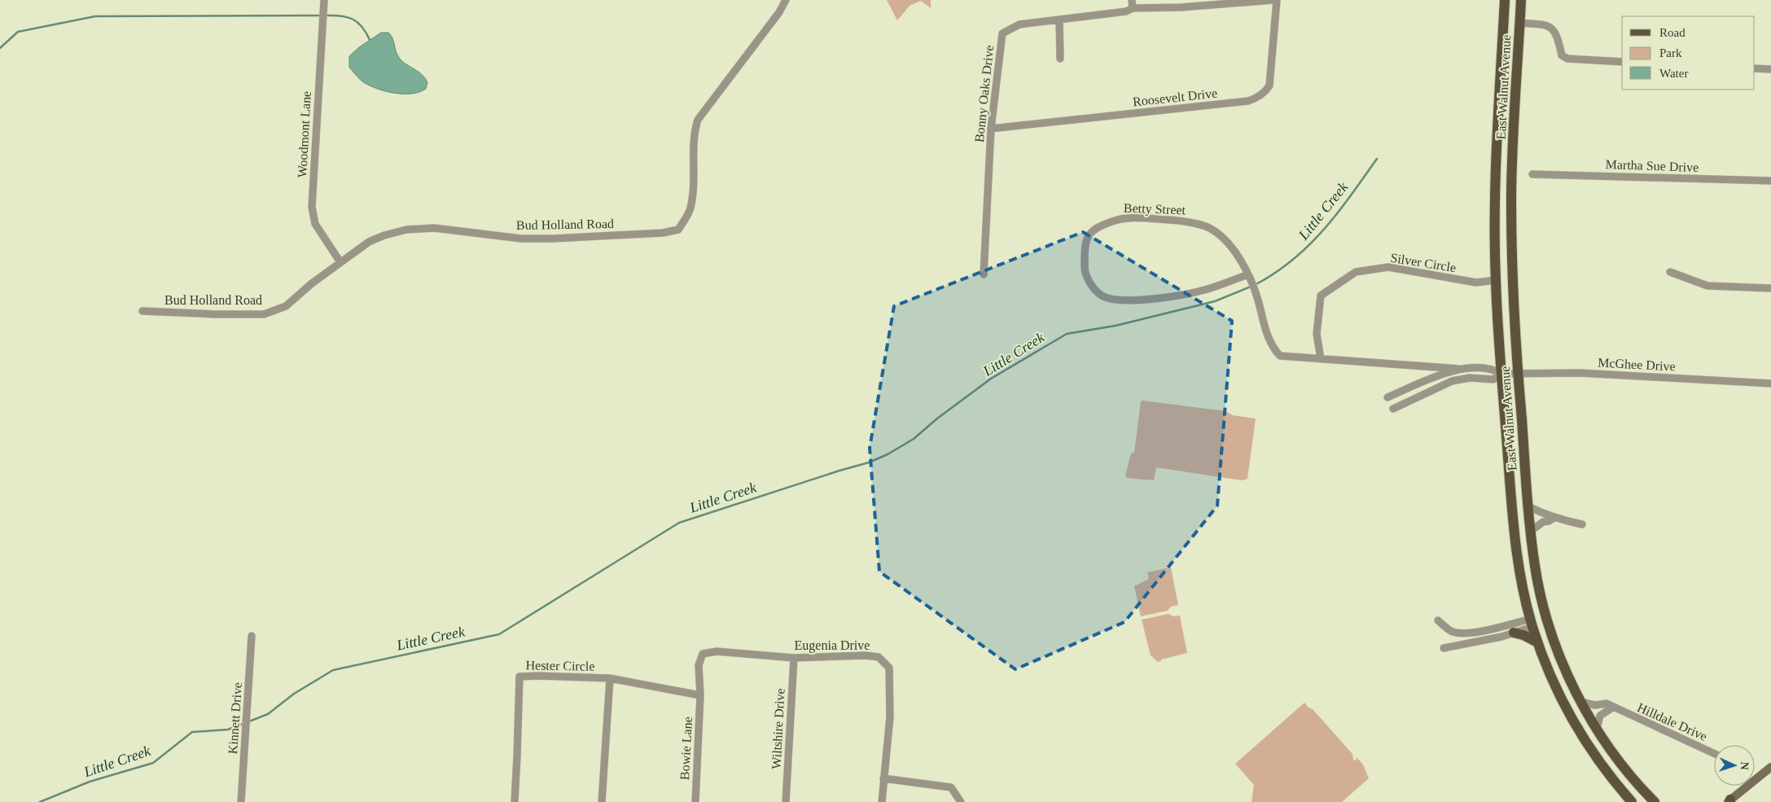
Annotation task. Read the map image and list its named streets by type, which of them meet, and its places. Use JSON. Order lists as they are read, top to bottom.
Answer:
{
  "streets": {
    "main road": ["East Walnut Avenue"],
    "street": [
      "Bonny Oaks Drive",
      "Roosevelt Drive",
      "Woodmont Lane",
      "Martha Sue Drive",
      "Betty Street",
      "Bud Holland Road",
      "Silver Circle",
      "McGhee Drive",
      "Eugenia Drive",
      "Hester Circle",
      "Kinnett Drive",
      "Hilldale Drive",
      "Wiltshire Drive",
      "Bowie Lane"
    ]
  },
  "crossings": [
    ["East Walnut Avenue", "Betty Street"],
    ["East Walnut Avenue", "Silver Circle"],
    ["East Walnut Avenue", "McGhee Drive"],
    ["East Walnut Avenue", "Hilldale Drive"],
    ["Bonny Oaks Drive", "Roosevelt Drive"],
    ["Woodmont Lane", "Bud Holland Road"],
    ["Betty Street", "Silver Circle"],
    ["Betty Street", "McGhee Drive"],
    ["Eugenia Drive", "Hester Circle"],
    ["Eugenia Drive", "Wiltshire Drive"],
    ["Eugenia Drive", "Bowie Lane"],
    ["Hester Circle", "Bowie Lane"]
  ],
  "water": ["Little Creek"],
  "legend": ["Road", "Park", "Water"],
  "north": "right"
}
